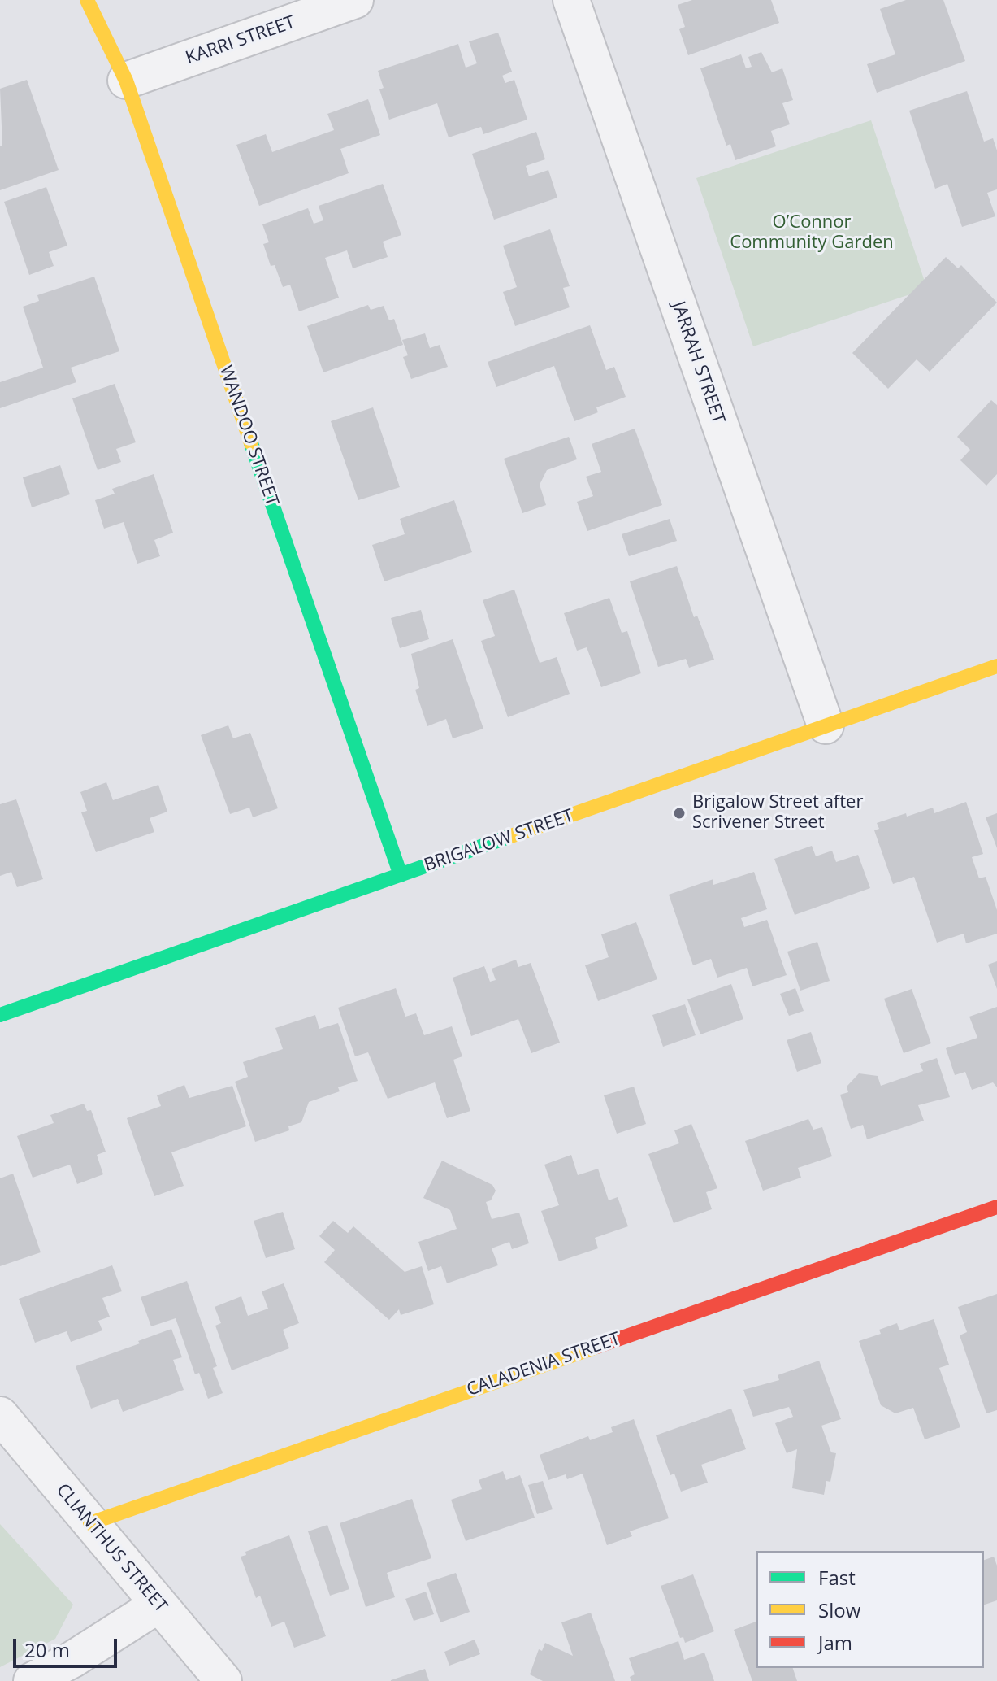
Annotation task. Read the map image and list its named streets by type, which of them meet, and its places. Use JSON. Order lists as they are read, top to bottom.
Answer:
{
  "streets": {
    "street": [
      "KARRI STREET",
      "JARRAH STREET",
      "WANDOO STREET",
      "BRIGALOW STREET",
      "CALADENIA STREET",
      "CLIANTHUS STREET"
    ]
  },
  "crossings": [
    ["KARRI STREET", "WANDOO STREET"],
    ["JARRAH STREET", "BRIGALOW STREET"],
    ["WANDOO STREET", "BRIGALOW STREET"],
    ["CALADENIA STREET", "CLIANTHUS STREET"]
  ],
  "parks": ["O’Connor Community Garden"],
  "places": ["Brigalow Street after Scrivener Street"],
  "legend": ["Fast", "Slow", "Jam"],
  "scale_bar": "20 m"
}
